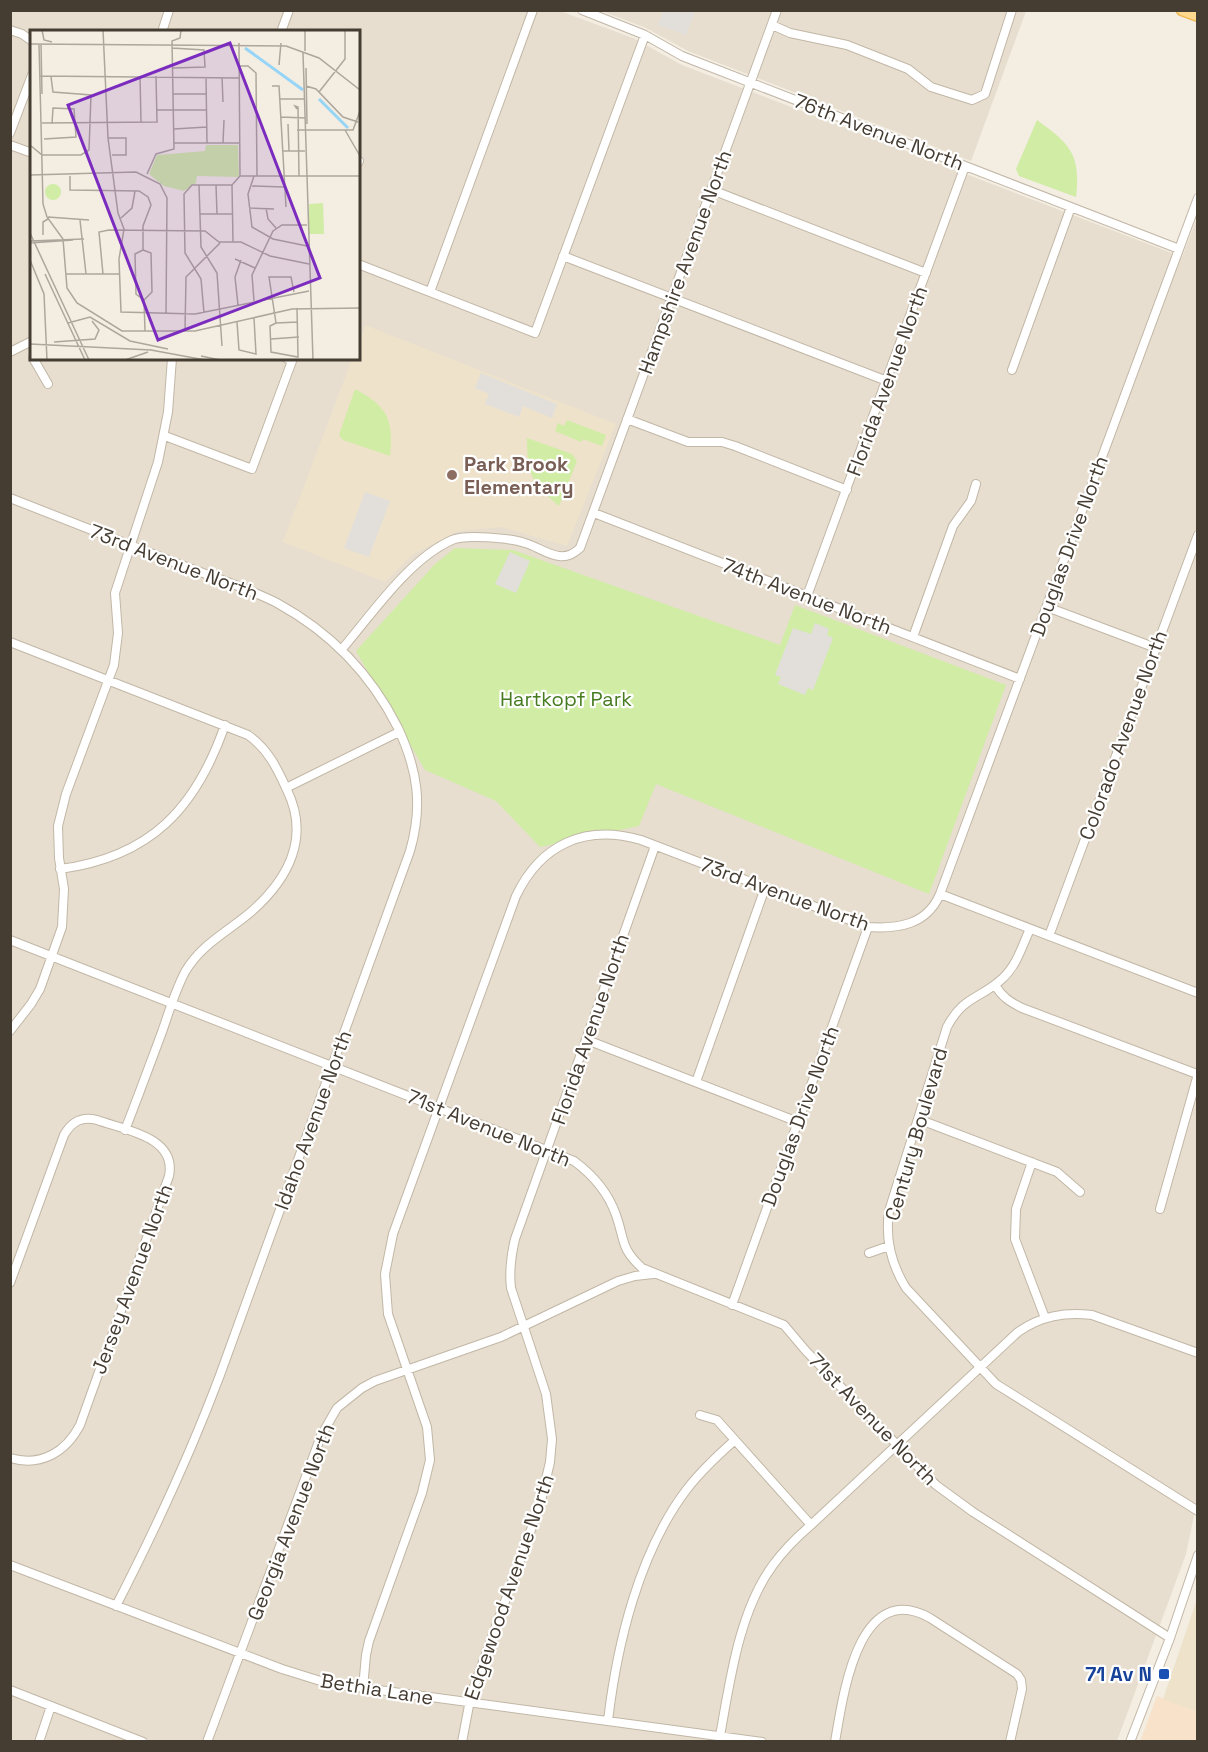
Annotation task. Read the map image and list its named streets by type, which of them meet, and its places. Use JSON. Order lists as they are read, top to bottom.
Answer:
{
  "streets": {
    "street": [
      "76th Avenue North",
      "Hampshire Avenue North",
      "Florida Avenue North",
      "Douglas Drive North",
      "73rd Avenue North",
      "74th Avenue North",
      "Colorado Avenue North",
      "Idaho Avenue North",
      "71st Avenue North",
      "Century Boulevard",
      "Jersey Avenue North",
      "Georgia Avenue North",
      "Edgewood Avenue North",
      "Bethia Lane"
    ]
  },
  "crossings": [
    ["76th Avenue North", "Hampshire Avenue North"],
    ["76th Avenue North", "Florida Avenue North"],
    ["76th Avenue North", "Douglas Drive North"],
    ["Hampshire Avenue North", "74th Avenue North"],
    ["Florida Avenue North", "73rd Avenue North"],
    ["Florida Avenue North", "74th Avenue North"],
    ["Florida Avenue North", "71st Avenue North"],
    ["Florida Avenue North", "Edgewood Avenue North"],
    ["Douglas Drive North", "73rd Avenue North"],
    ["Douglas Drive North", "74th Avenue North"],
    ["Douglas Drive North", "71st Avenue North"],
    ["73rd Avenue North", "Idaho Avenue North"],
    ["73rd Avenue North", "71st Avenue North"],
    ["Idaho Avenue North", "71st Avenue North"],
    ["Idaho Avenue North", "Bethia Lane"],
    ["Georgia Avenue North", "Bethia Lane"],
    ["Edgewood Avenue North", "Bethia Lane"]
  ],
  "parks": ["Hartkopf Park"],
  "places": {
    "other": ["Park Brook Elementary"],
    "transit": ["71 Av N"]
  }
}
